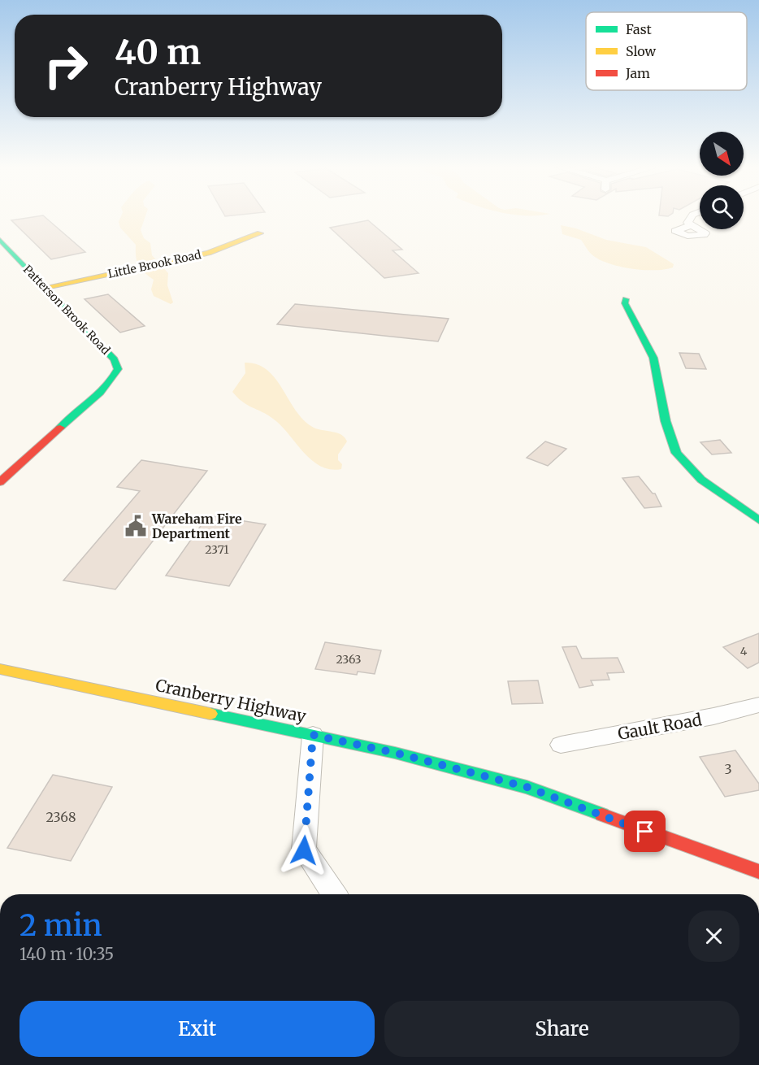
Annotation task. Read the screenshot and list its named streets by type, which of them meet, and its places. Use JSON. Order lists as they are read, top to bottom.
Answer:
{
  "streets": {
    "street": [
      "Little Brook Road",
      "Patterson Brook Road",
      "Cranberry Highway",
      "Gault Road"
    ]
  },
  "crossings": [
    ["Little Brook Road", "Patterson Brook Road"]
  ],
  "places": {
    "public building": ["Wareham Fire Department"]
  },
  "house_numbers": [
    "2371",
    "4",
    "2363",
    "3",
    "2368"
  ],
  "legend": ["Fast", "Slow", "Jam"],
  "north": "bottom right",
  "page": {
    "turn": ["40 m", "Cranberry Highway"],
    "heading": ["2 min", "140 m · 10:35"],
    "buttons": ["Exit", "Share"]
  }
}
